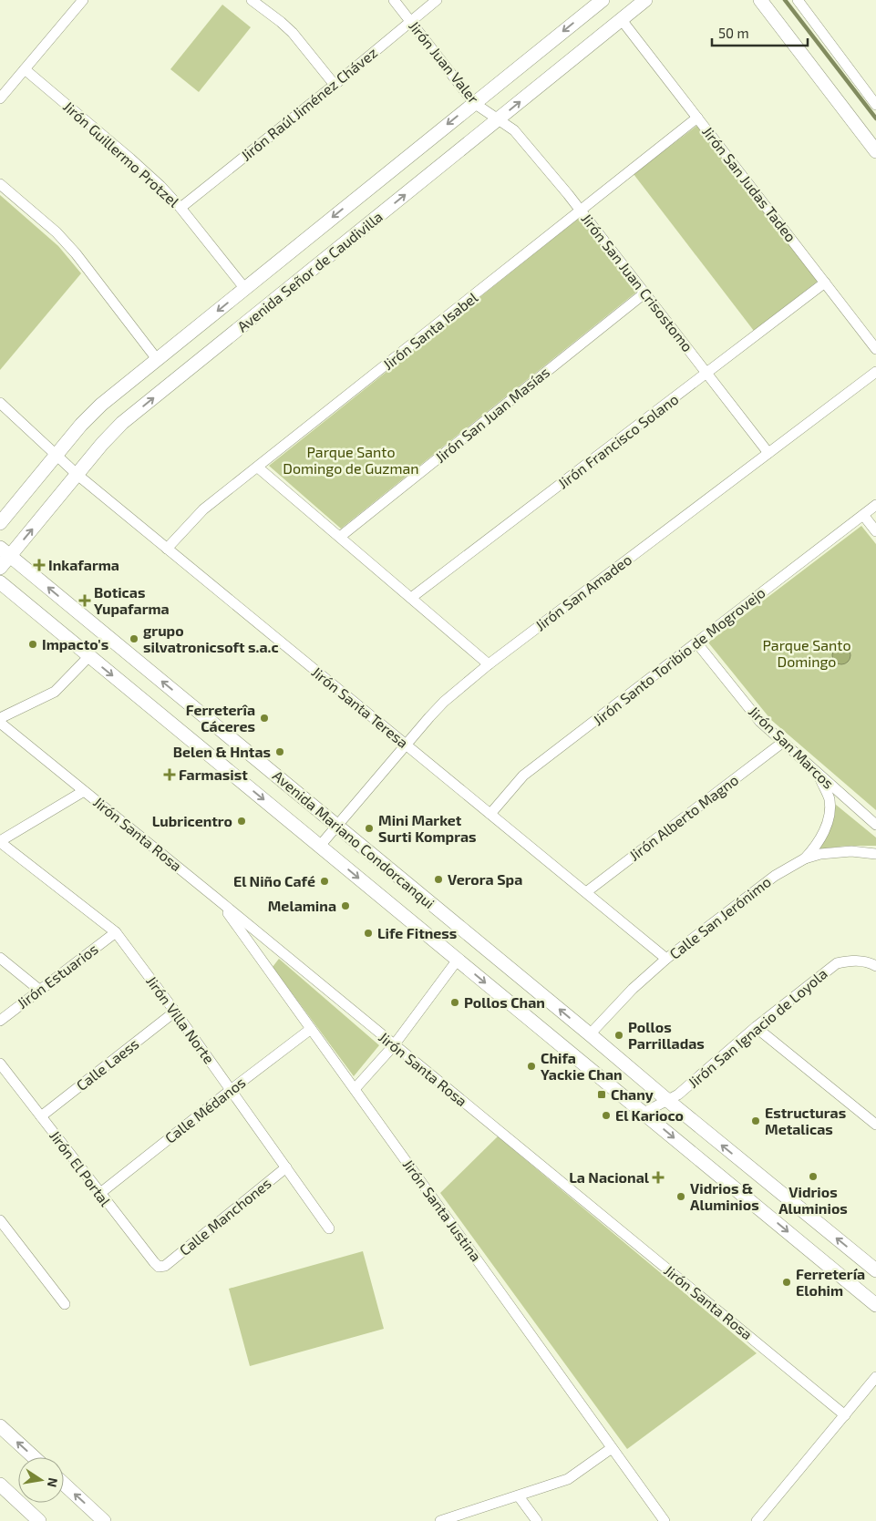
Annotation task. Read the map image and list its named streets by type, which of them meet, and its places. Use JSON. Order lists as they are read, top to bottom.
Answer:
{
  "streets": {
    "main road": ["Avenida Señor de Caudivilla", "Avenida Mariano Condorcanqui"],
    "street": [
      "Jirón Juan Valer",
      "Jirón Raúl Jiménez Chávez",
      "Jirón Guillermo Protzel",
      "Jirón San Judas Tadeo",
      "Jirón San Juan Crisostomo",
      "Jirón Santa Isabel",
      "Jirón San Juan Masías",
      "Jirón Francisco Solano",
      "Jirón San Amadeo",
      "Jirón Santo Toribio de Mogrovejo",
      "Jirón Santa Teresa",
      "Jirón San Marcos",
      "Jirón Alberto Magno",
      "Jirón Santa Rosa",
      "Calle San Jerónimo",
      "Jirón Estuarios",
      "Jirón Villa Norte",
      "Jirón San Ignacio de Loyola",
      "Calle Laess",
      "Calle Médanos",
      "Jirón El Portal",
      "Jirón Santa Justina",
      "Calle Manchones"
    ]
  },
  "crossings": [
    ["Jirón Juan Valer", "Jirón Raúl Jiménez Chávez"],
    ["Jirón Juan Valer", "Avenida Señor de Caudivilla"],
    ["Jirón Juan Valer", "Jirón San Juan Crisostomo"],
    ["Jirón Raúl Jiménez Chávez", "Jirón Guillermo Protzel"],
    ["Jirón Guillermo Protzel", "Avenida Señor de Caudivilla"],
    ["Jirón San Judas Tadeo", "Avenida Señor de Caudivilla"],
    ["Jirón San Judas Tadeo", "Jirón Santa Isabel"],
    ["Jirón San Judas Tadeo", "Jirón Francisco Solano"],
    ["Avenida Señor de Caudivilla", "Jirón San Juan Crisostomo"],
    ["Avenida Señor de Caudivilla", "Jirón Santa Teresa"],
    ["Avenida Señor de Caudivilla", "Avenida Mariano Condorcanqui"],
    ["Jirón San Juan Crisostomo", "Jirón Santa Isabel"],
    ["Jirón San Juan Crisostomo", "Jirón San Juan Masías"],
    ["Jirón San Juan Crisostomo", "Jirón Francisco Solano"],
    ["Jirón San Juan Crisostomo", "Jirón San Amadeo"],
    ["Jirón Santa Isabel", "Jirón Santa Teresa"],
    ["Jirón San Amadeo", "Jirón Santa Teresa"],
    ["Jirón San Amadeo", "Avenida Mariano Condorcanqui"],
    ["Jirón Santo Toribio de Mogrovejo", "Jirón Santa Teresa"],
    ["Jirón Santo Toribio de Mogrovejo", "Jirón San Marcos"],
    ["Jirón Santa Teresa", "Jirón Alberto Magno"],
    ["Jirón Santa Teresa", "Calle San Jerónimo"],
    ["Jirón San Marcos", "Jirón Alberto Magno"],
    ["Jirón Santa Rosa", "Jirón Santa Justina"],
    ["Avenida Mariano Condorcanqui", "Calle San Jerónimo"],
    ["Avenida Mariano Condorcanqui", "Jirón San Ignacio de Loyola"],
    ["Jirón Estuarios", "Jirón Villa Norte"],
    ["Jirón Villa Norte", "Calle Laess"],
    ["Jirón Villa Norte", "Calle Médanos"],
    ["Jirón Villa Norte", "Calle Manchones"],
    ["Calle Laess", "Jirón El Portal"],
    ["Calle Médanos", "Jirón El Portal"],
    ["Calle Médanos", "Jirón Santa Justina"],
    ["Jirón El Portal", "Calle Manchones"]
  ],
  "parks": ["Parque Santo Domingo de Guzman", "Parque Santo Domingo"],
  "places": {
    "health": [
      "Inkafarma",
      "Boticas Yupafarma",
      "Farmasist",
      "La Nacional"
    ],
    "other": [
      "grupo silvatronicsoft s.a.c",
      "Impacto's",
      "Ferreterîa Cáceres",
      "Belen & Hntas",
      "Lubricentro",
      "Mini Market Surti Kompras",
      "Verora Spa",
      "El Niño Café",
      "Melamina",
      "Life Fitness",
      "Pollos Chan",
      "Pollos Parrilladas",
      "Chifa Yackie Chan",
      "El Karioco",
      "Estructuras Metalicas",
      "Vidrios Aluminios",
      "Vidrios & Aluminios",
      "Ferretería Elohim"
    ],
    "transit": ["Chany"]
  },
  "scale_bar": "50 m",
  "north": "right"
}
